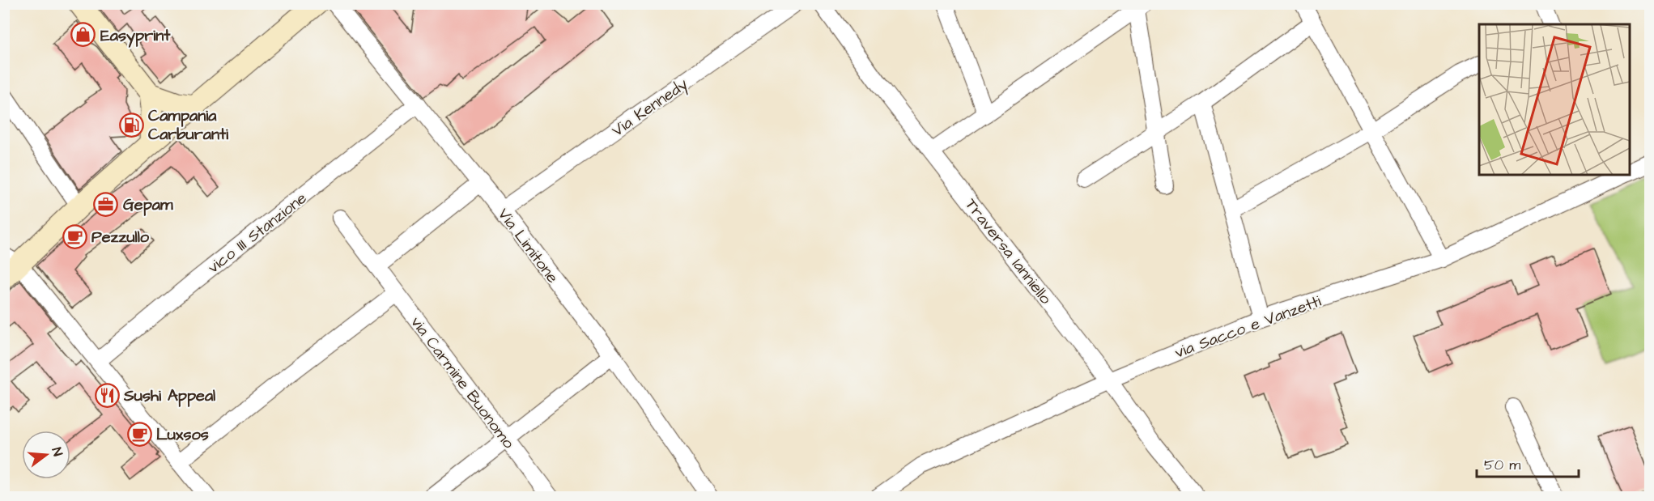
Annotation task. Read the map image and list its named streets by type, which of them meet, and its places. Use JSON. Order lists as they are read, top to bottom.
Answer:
{
  "streets": {
    "street": [
      "Via Kennedy",
      "vico III Stanzione",
      "Via Limitone",
      "Traversa Ianniello",
      "via Sacco e Vanzetti",
      "via Carmine Buonomo"
    ]
  },
  "crossings": [
    ["Via Kennedy", "Via Limitone"],
    ["vico III Stanzione", "Via Limitone"],
    ["Traversa Ianniello", "via Sacco e Vanzetti"]
  ],
  "places": {
    "shop": ["Easyprint"],
    "fuel station": ["Campania Carburanti"],
    "office": ["Gepam"],
    "cafe": ["Pezzullo", "Luxsos"],
    "restaurant": ["Sushi Appeal"]
  },
  "scale_bar": "50 m",
  "north": "right"
}
